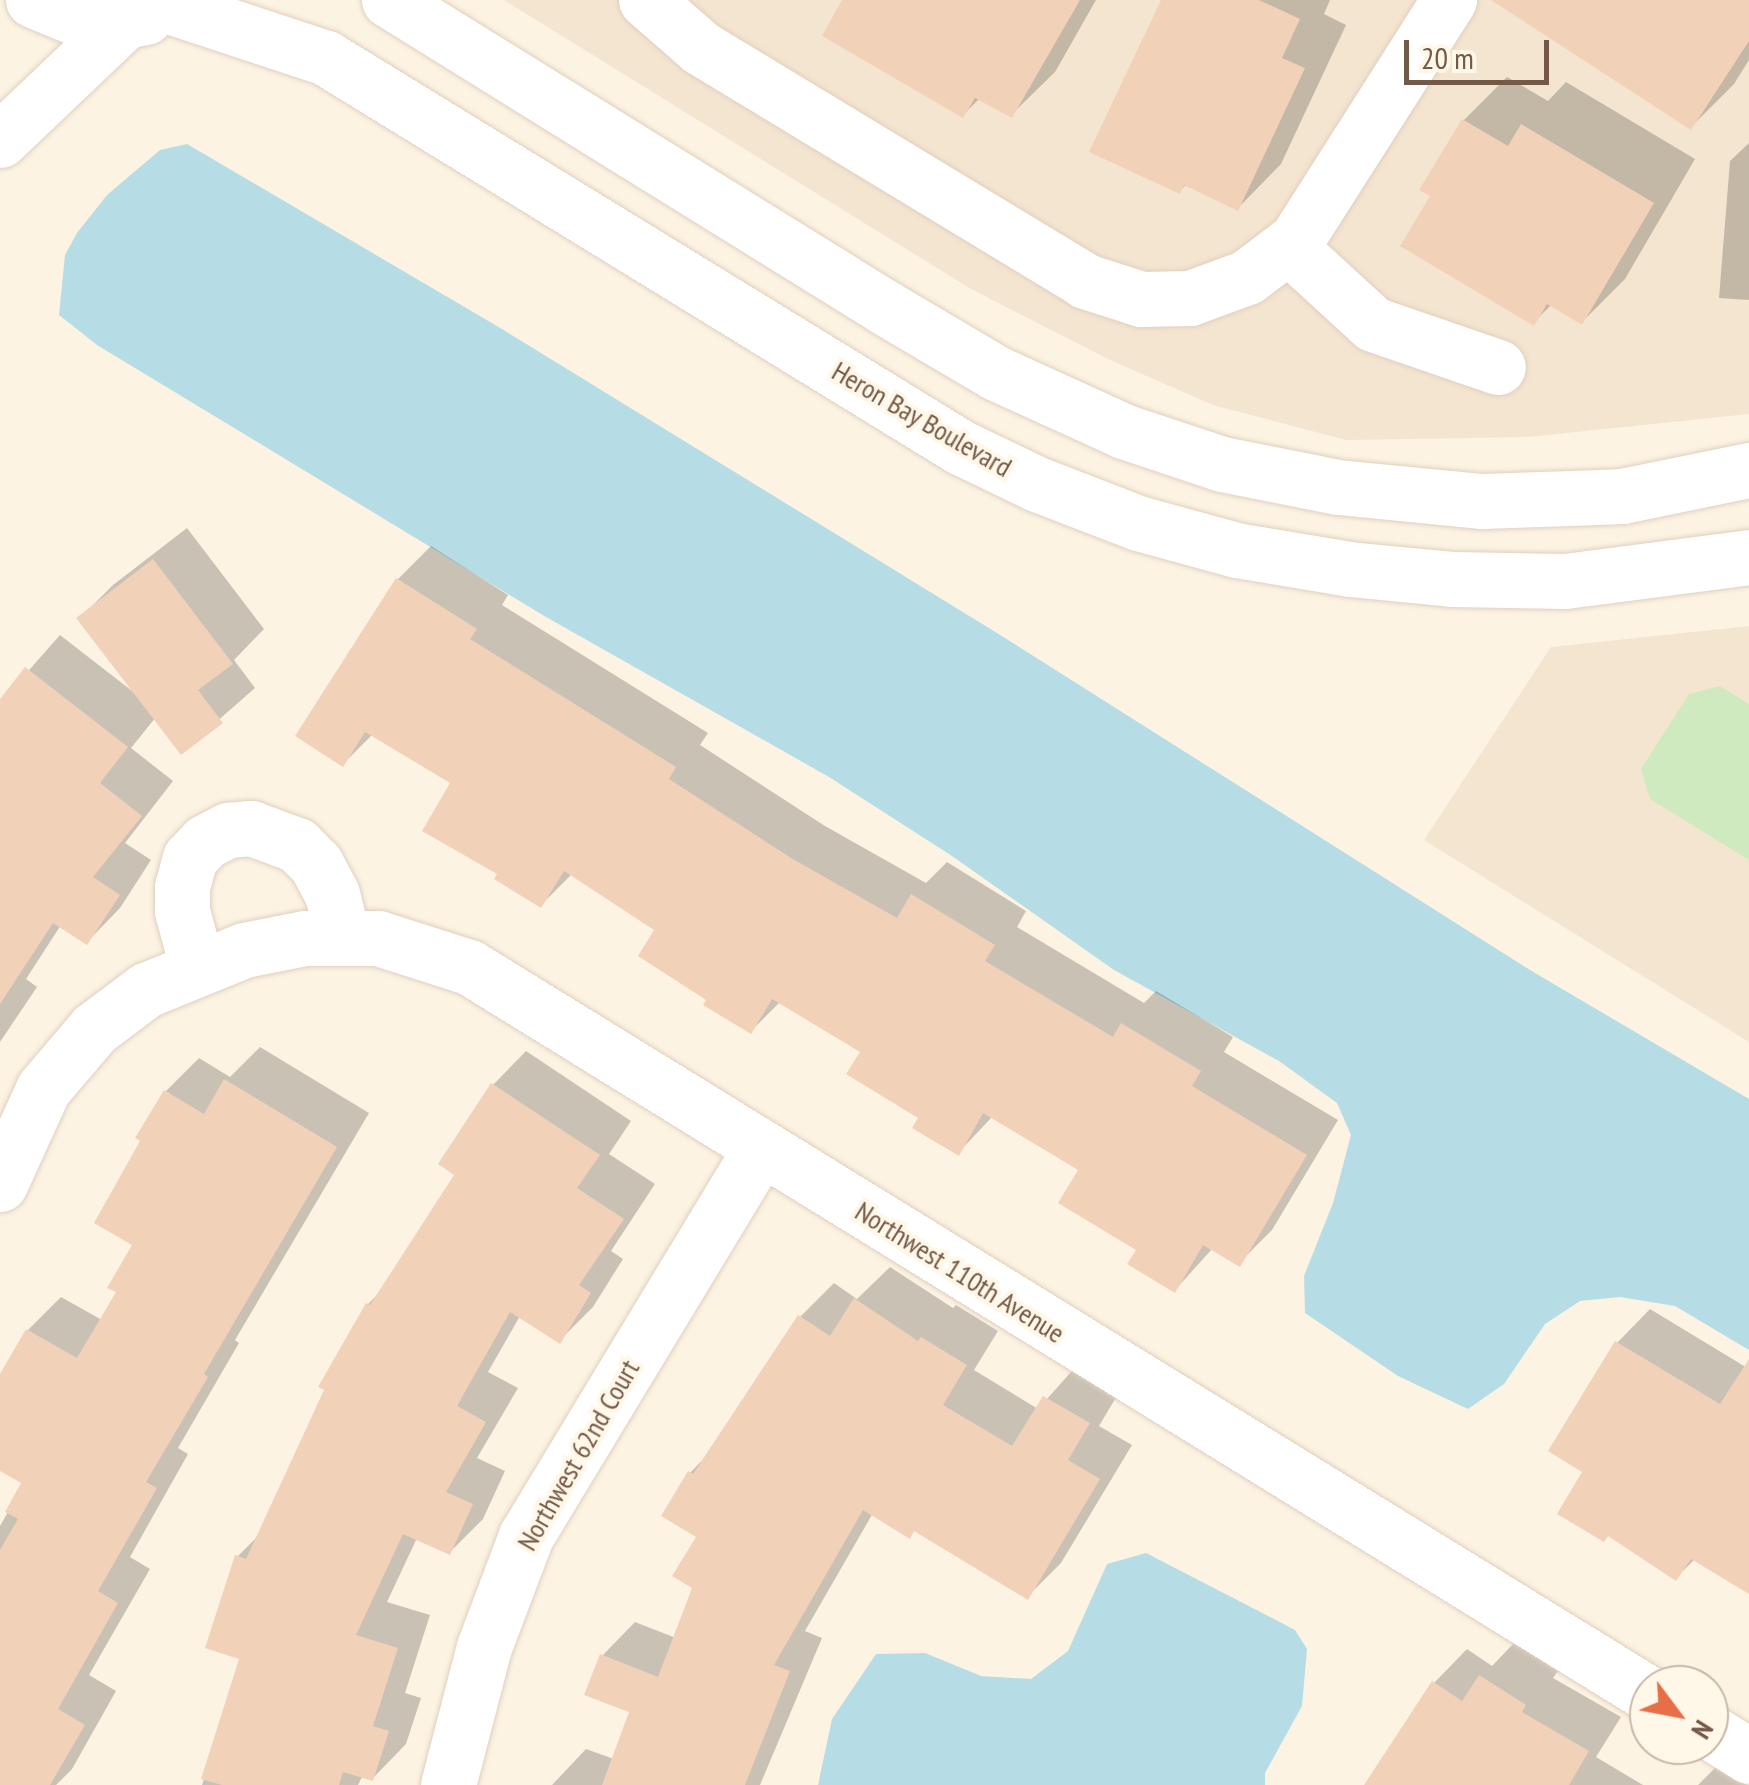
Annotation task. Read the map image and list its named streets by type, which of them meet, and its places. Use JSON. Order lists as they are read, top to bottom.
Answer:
{
  "streets": {
    "street": ["Heron Bay Boulevard", "Northwest 110th Avenue", "Northwest 62nd Court"]
  },
  "crossings": [
    ["Northwest 110th Avenue", "Northwest 62nd Court"]
  ],
  "scale_bar": "20 m",
  "north": "bottom right"
}
